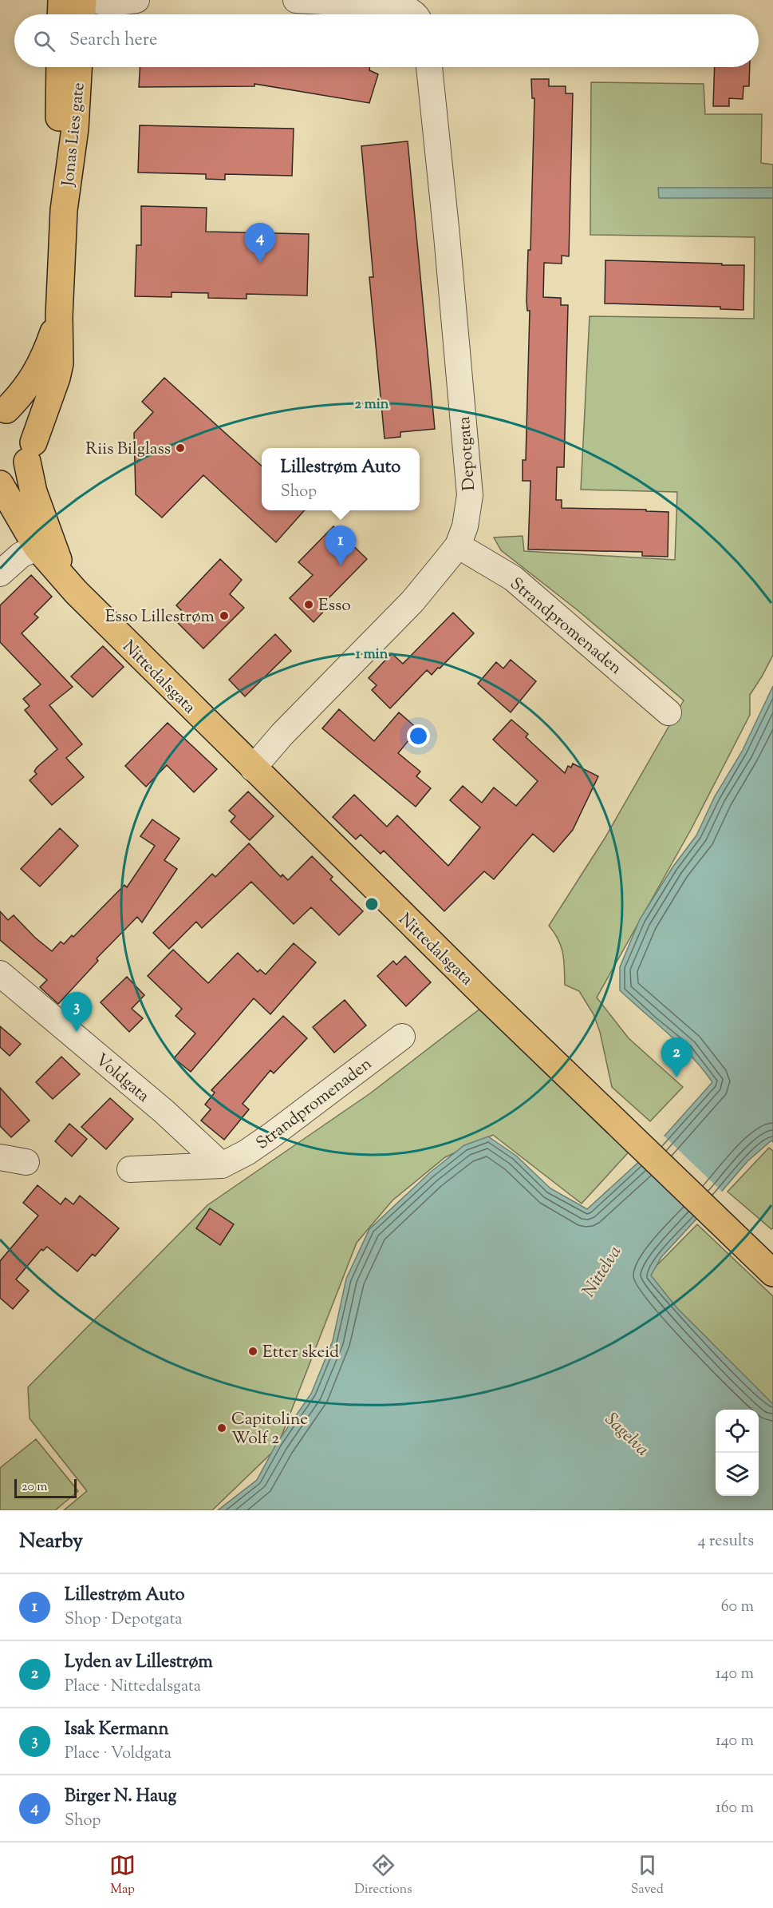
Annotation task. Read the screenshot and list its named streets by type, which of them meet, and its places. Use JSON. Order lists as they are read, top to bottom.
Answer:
{
  "streets": {
    "main road": ["Jonas Lies gate", "Nittedalsgata"],
    "street": ["Depotgata", "Strandpromenaden", "Voldgata"]
  },
  "crossings": [
    ["Jonas Lies gate", "Nittedalsgata"],
    ["Depotgata", "Strandpromenaden"],
    ["Depotgata", "Nittedalsgata"],
    ["Strandpromenaden", "Voldgata"]
  ],
  "water": ["Nittelva", "Sagelva"],
  "places": [
    "Riis Bilglass",
    "Esso",
    "Esso Lillestrøm",
    "Etter skeid",
    "Capitoline Wolf 2"
  ],
  "scale_bar": "20 m",
  "page": {
    "search": "Search here",
    "pins": [
      "4",
      "1",
      "3",
      "2"
    ],
    "popup": ["Lillestrøm Auto", "Shop"],
    "scale": "20 m",
    "heading": ["Nearby", "4 results"],
    "list": [
      {
        "mark": "1",
        "name": "Lillestrøm Auto",
        "note": "Shop · Depotgata",
        "value": "60 m"
      },
      {
        "mark": "2",
        "name": "Lyden av Lillestrøm",
        "note": "Place · Nittedalsgata",
        "value": "140 m"
      },
      {
        "mark": "3",
        "name": "Isak Kermann",
        "note": "Place · Voldgata",
        "value": "140 m"
      },
      {
        "mark": "4",
        "name": "Birger N. Haug",
        "note": "Shop",
        "value": "160 m"
      }
    ],
    "nav": ["Map", "Directions", "Saved"]
  },
  "rings": ["2 min", "1 min"]
}
